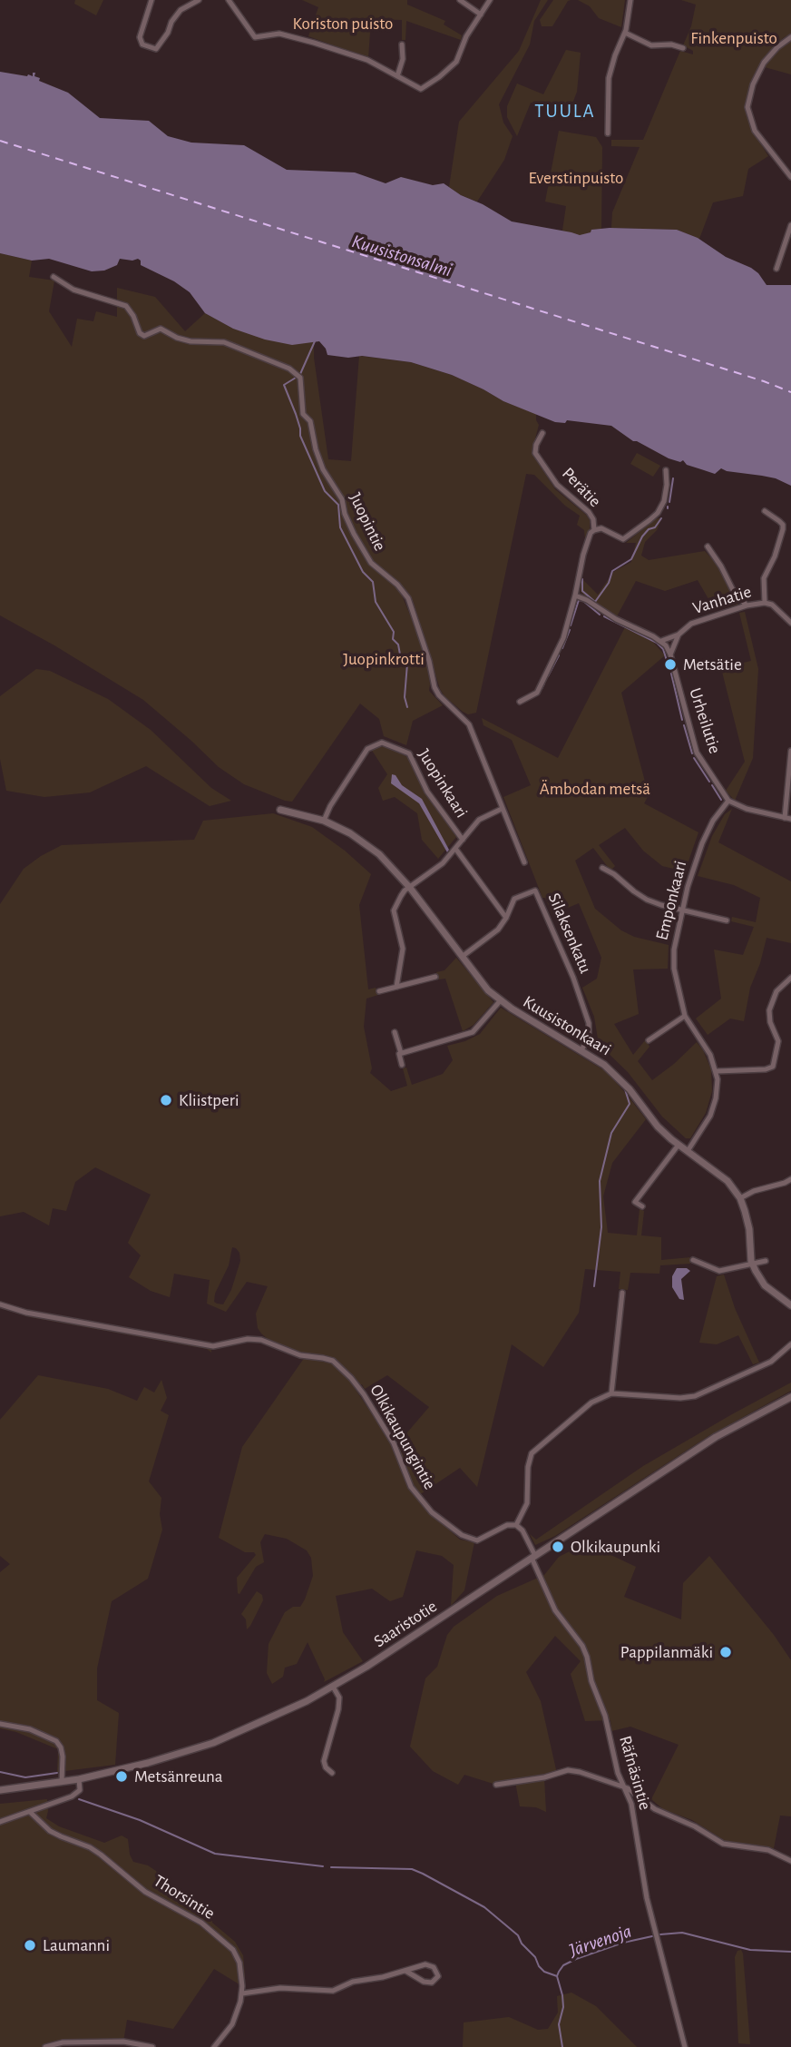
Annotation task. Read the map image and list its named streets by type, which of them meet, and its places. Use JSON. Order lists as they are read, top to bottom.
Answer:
{
  "streets": {
    "main road": ["Kuusistonkaari", "Saaristotie"],
    "street": [
      "Perätie",
      "Juopintie",
      "Vanhatie",
      "Urheilutie",
      "Juopinkaari",
      "Emponkaari",
      "Silaksenkatu",
      "Olkikaupungintie",
      "Räfnäsintie",
      "Thorsintie"
    ]
  },
  "crossings": [
    ["Vanhatie", "Urheilutie"],
    ["Urheilutie", "Emponkaari"],
    ["Juopinkaari", "Kuusistonkaari"],
    ["Emponkaari", "Kuusistonkaari"],
    ["Silaksenkatu", "Kuusistonkaari"],
    ["Saaristotie", "Räfnäsintie"]
  ],
  "districts": ["TUULA"],
  "water": ["Kuusistonsalmi", "Järvenoja"],
  "parks": [
    "Koriston puisto",
    "Finkenpuisto",
    "Everstinpuisto",
    "Juopinkrotti",
    "Ämbodan metsä"
  ],
  "places": [
    "Metsätie",
    "Kliistperi",
    "Olkikaupunki",
    "Pappilanmäki",
    "Metsänreuna",
    "Laumanni"
  ]
}
